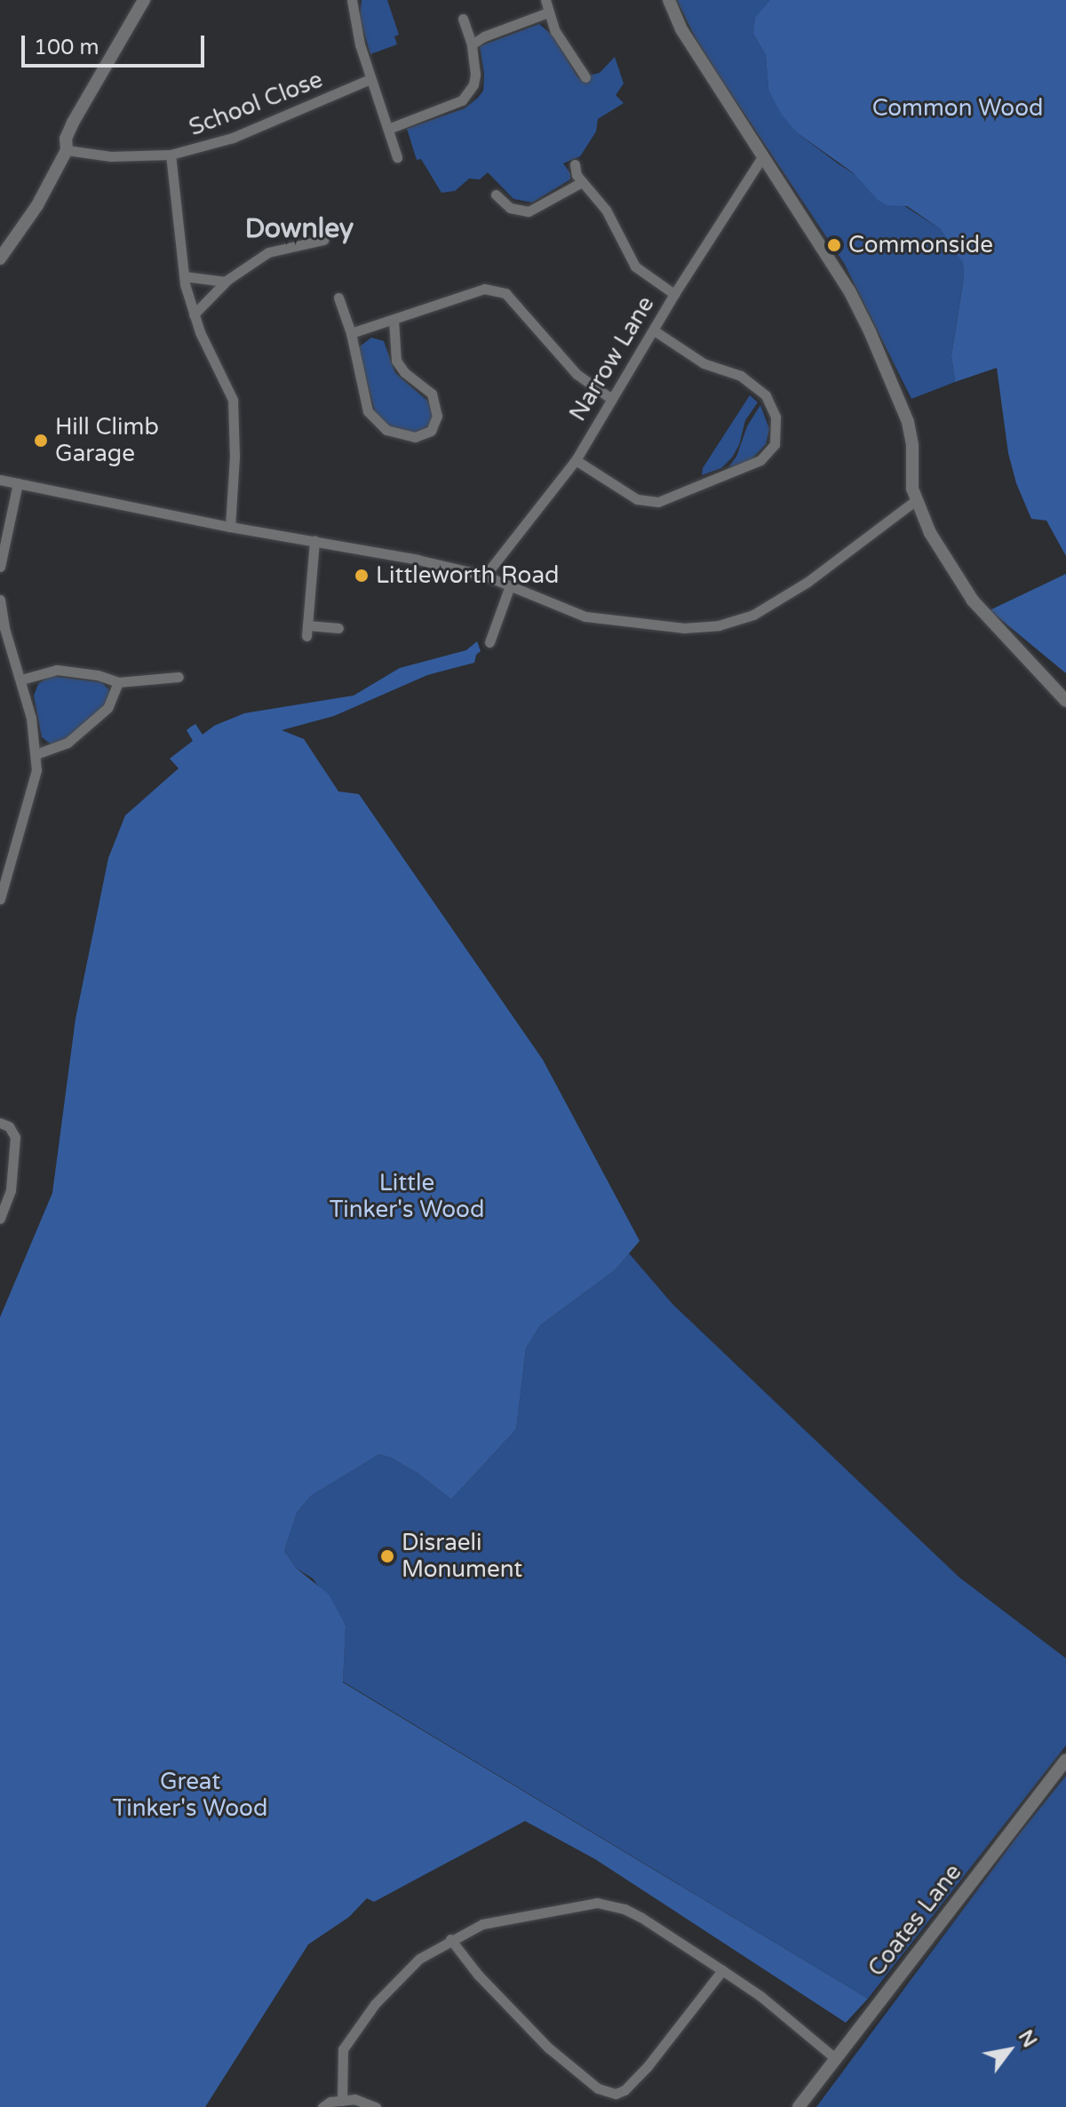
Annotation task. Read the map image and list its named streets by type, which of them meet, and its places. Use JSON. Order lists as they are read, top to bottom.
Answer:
{
  "streets": {
    "street": ["School Close", "Narrow Lane", "Coates Lane"]
  },
  "districts": ["Downley"],
  "parks": ["Common Wood", "Little Tinker's Wood", "Great Tinker's Wood"],
  "places": [
    "Commonside",
    "Hill Climb Garage",
    "Littleworth Road",
    "Disraeli Monument"
  ],
  "scale_bar": "100 m",
  "north": "top right"
}
